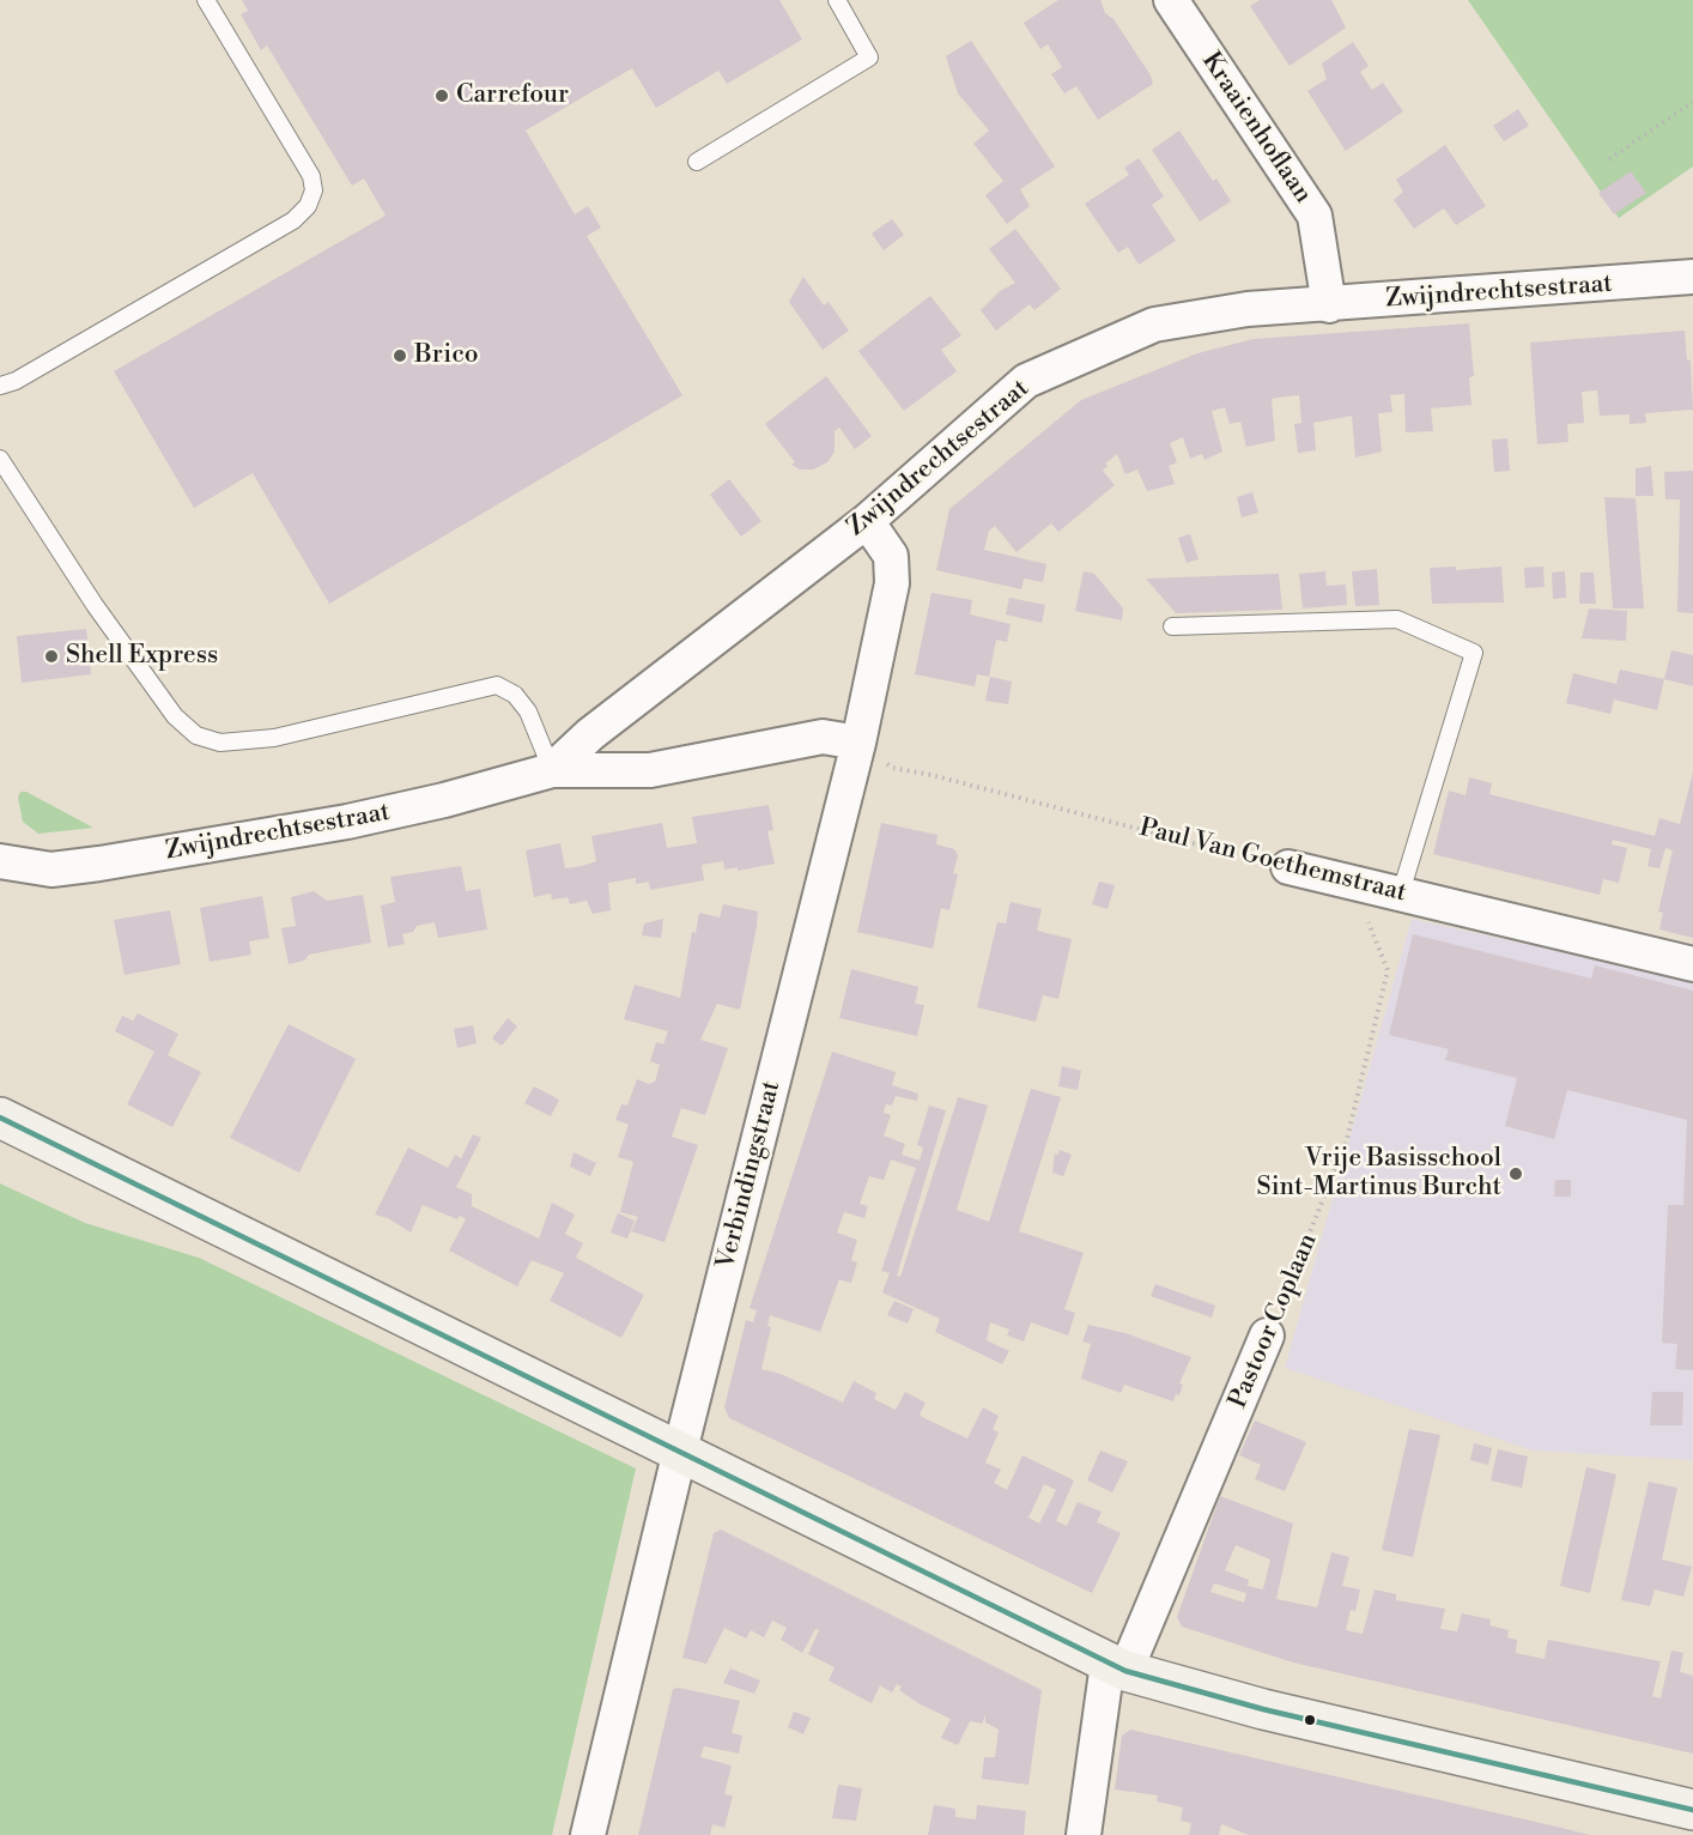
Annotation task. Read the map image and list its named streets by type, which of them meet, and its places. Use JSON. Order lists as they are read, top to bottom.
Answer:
{
  "streets": {
    "street": [
      "Kraaienhoflaan",
      "Zwijndrechtsestraat",
      "Paul Van Goethemstraat",
      "Verbindingstraat",
      "Pastoor Coplaan"
    ]
  },
  "crossings": [
    ["Kraaienhoflaan", "Zwijndrechtsestraat"],
    ["Zwijndrechtsestraat", "Paul Van Goethemstraat"],
    ["Zwijndrechtsestraat", "Verbindingstraat"],
    ["Paul Van Goethemstraat", "Verbindingstraat"],
    ["Paul Van Goethemstraat", "Pastoor Coplaan"]
  ],
  "places": [
    "Carrefour",
    "Brico",
    "Shell Express",
    "Vrije Basisschool Sint-Martinus Burcht"
  ]
}
